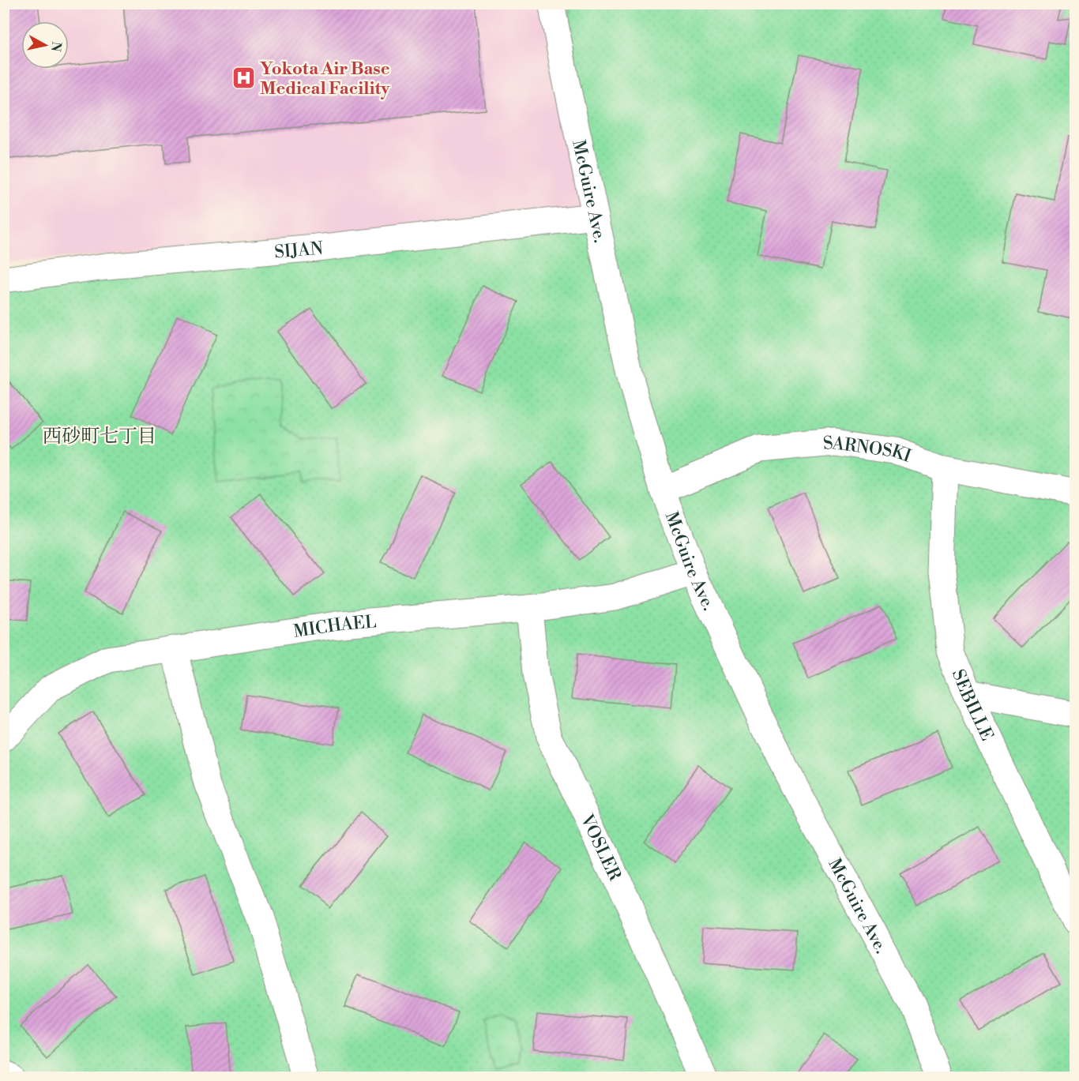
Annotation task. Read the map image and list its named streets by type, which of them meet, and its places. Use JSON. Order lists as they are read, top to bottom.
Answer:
{
  "streets": {
    "lane": [
      "McGuire Ave.",
      "SIJAN",
      "SARNOSKI",
      "MICHAEL",
      "SEBILLE",
      "VOSLER"
    ]
  },
  "crossings": [
    ["McGuire Ave.", "SIJAN"],
    ["McGuire Ave.", "SARNOSKI"],
    ["McGuire Ave.", "MICHAEL"],
    ["SARNOSKI", "SEBILLE"],
    ["MICHAEL", "VOSLER"]
  ],
  "districts": ["西砂町七丁目"],
  "places": {
    "hospital": ["Yokota Air Base Medical Facility"]
  },
  "north": "right"
}
